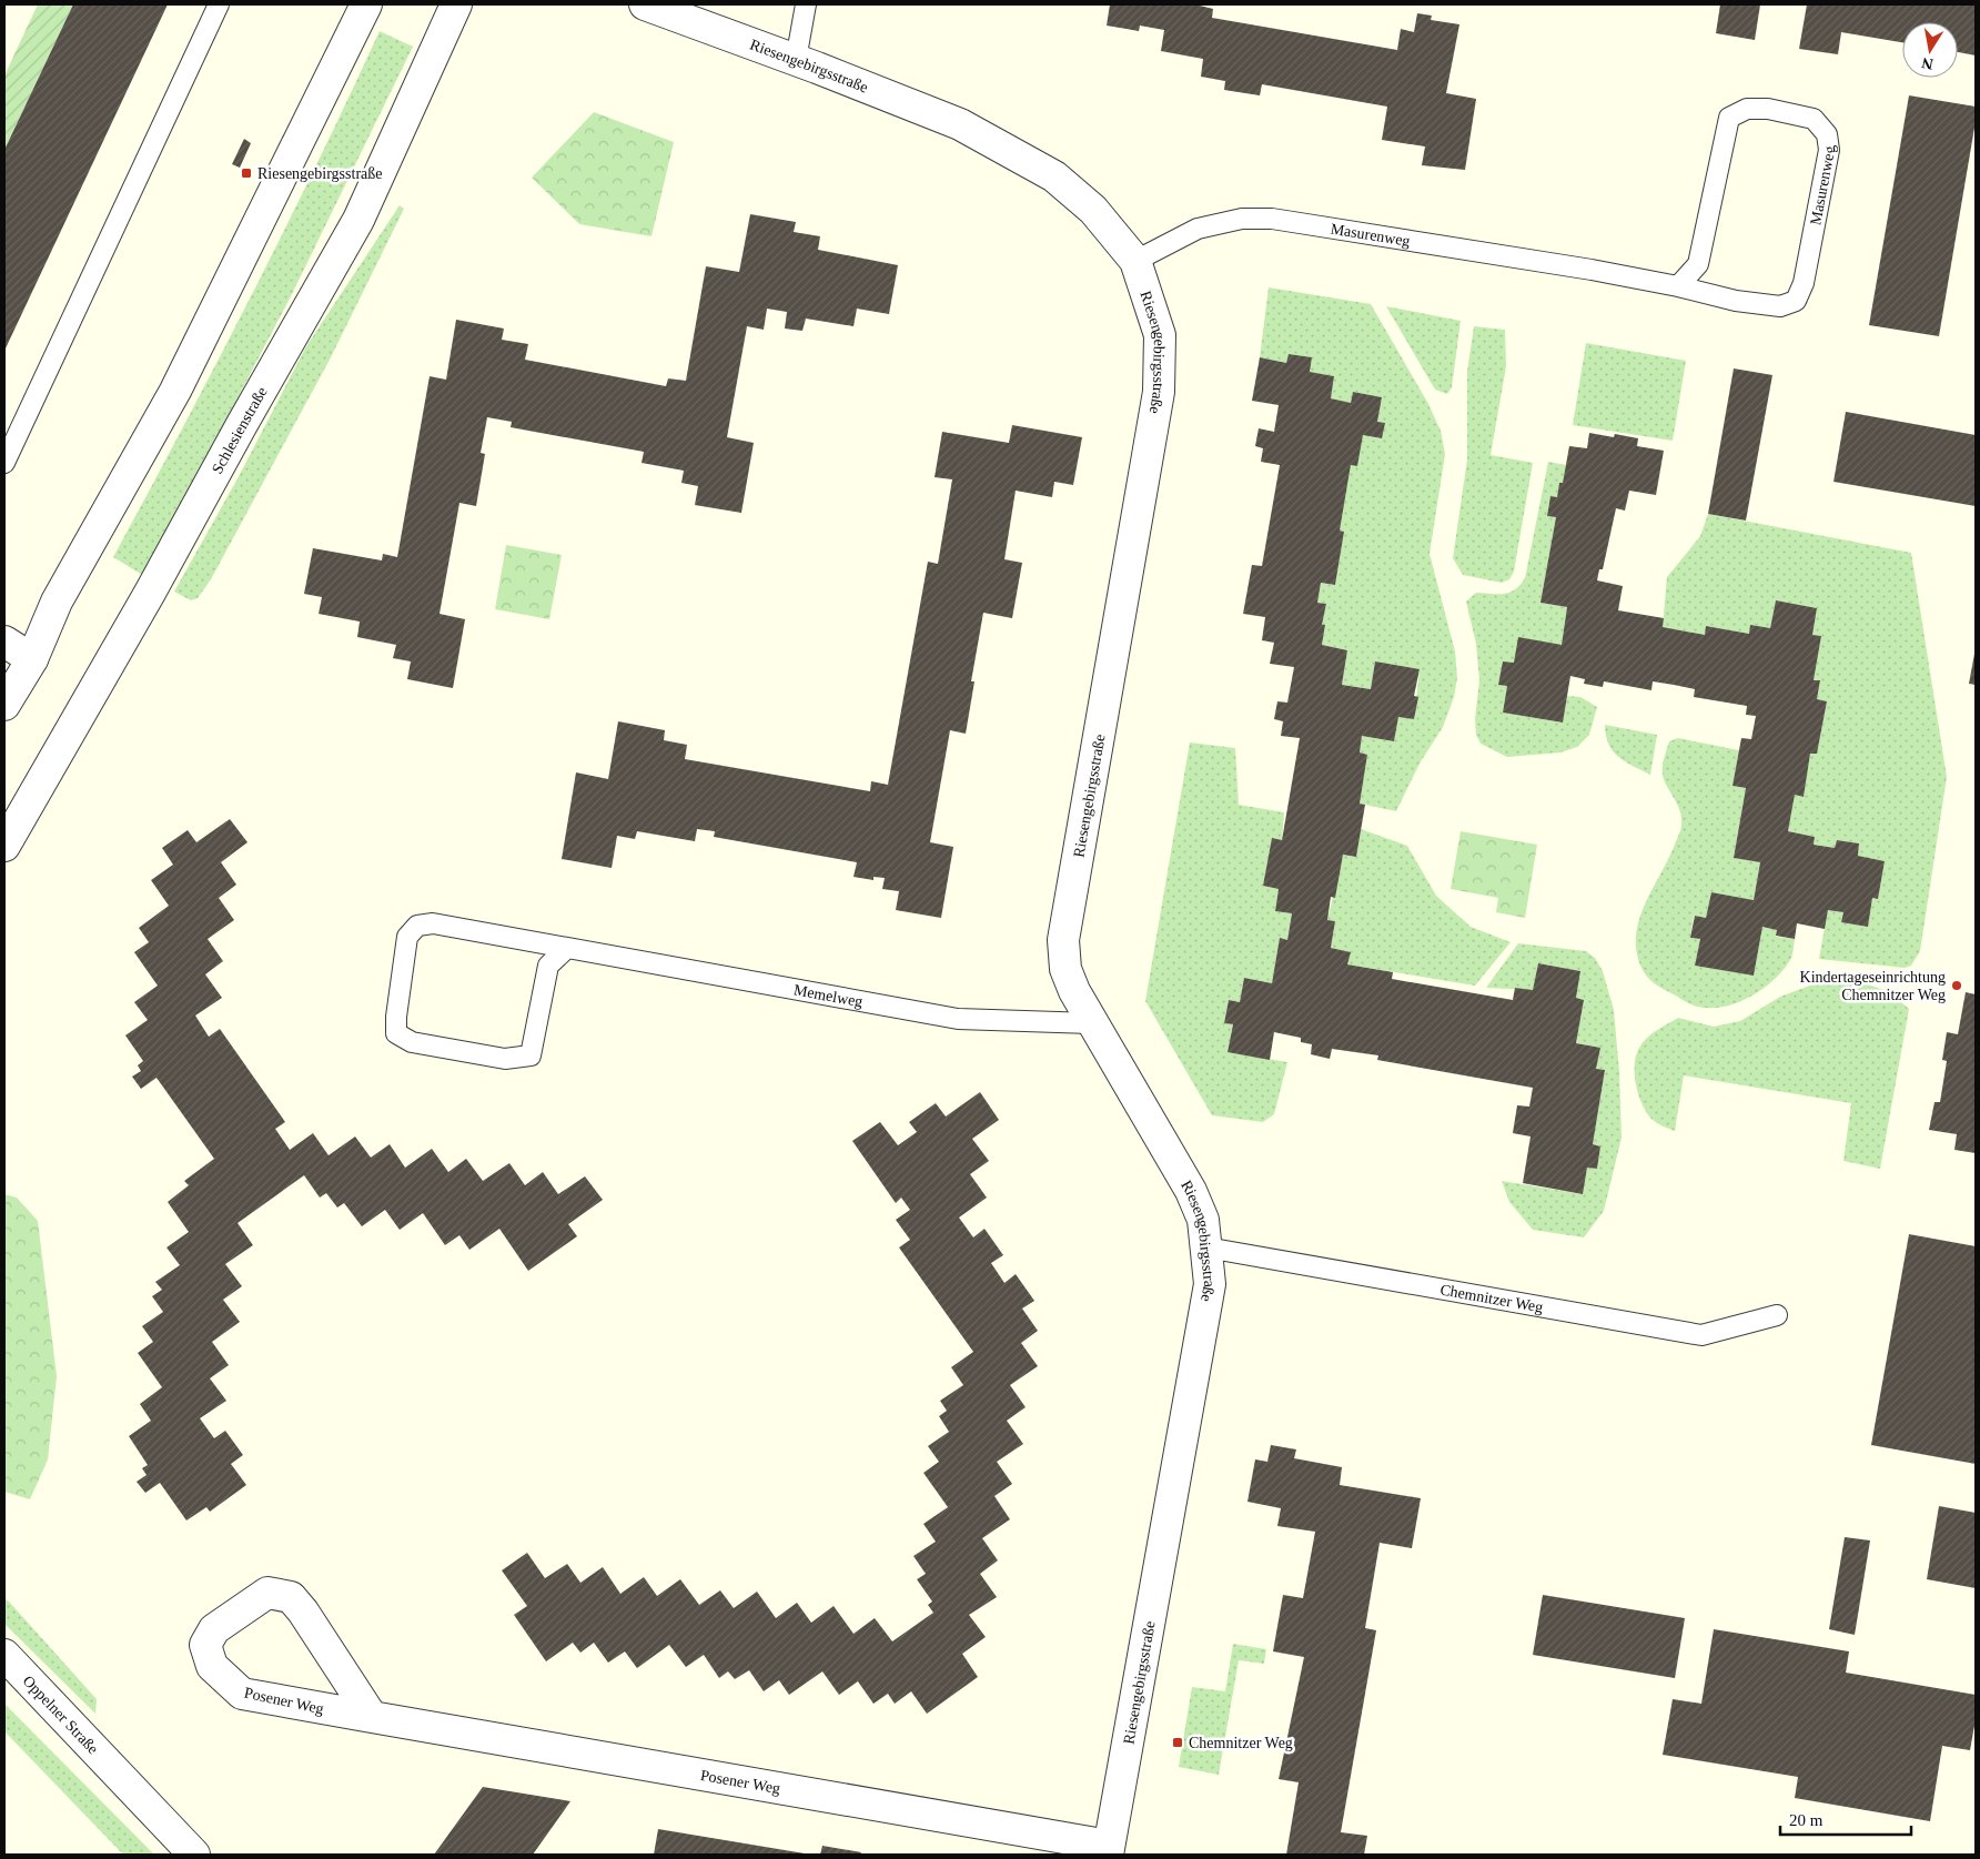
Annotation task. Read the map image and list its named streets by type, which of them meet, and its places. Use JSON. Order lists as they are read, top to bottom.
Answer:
{
  "streets": {
    "street": [
      "Riesengebirgsstraße",
      "Schlesienstraße",
      "Posener Weg",
      "Oppelner Straße"
    ],
    "lane": ["Masurenweg", "Memelweg", "Chemnitzer Weg"]
  },
  "crossings": [
    ["Riesengebirgsstraße", "Masurenweg"],
    ["Riesengebirgsstraße", "Memelweg"],
    ["Riesengebirgsstraße", "Chemnitzer Weg"],
    ["Riesengebirgsstraße", "Posener Weg"]
  ],
  "places": {
    "transit": ["Riesengebirgsstraße", "Chemnitzer Weg"],
    "other": ["Kindertageseinrichtung Chemnitzer Weg"]
  },
  "scale_bar": "20 m",
  "north": "bottom"
}
